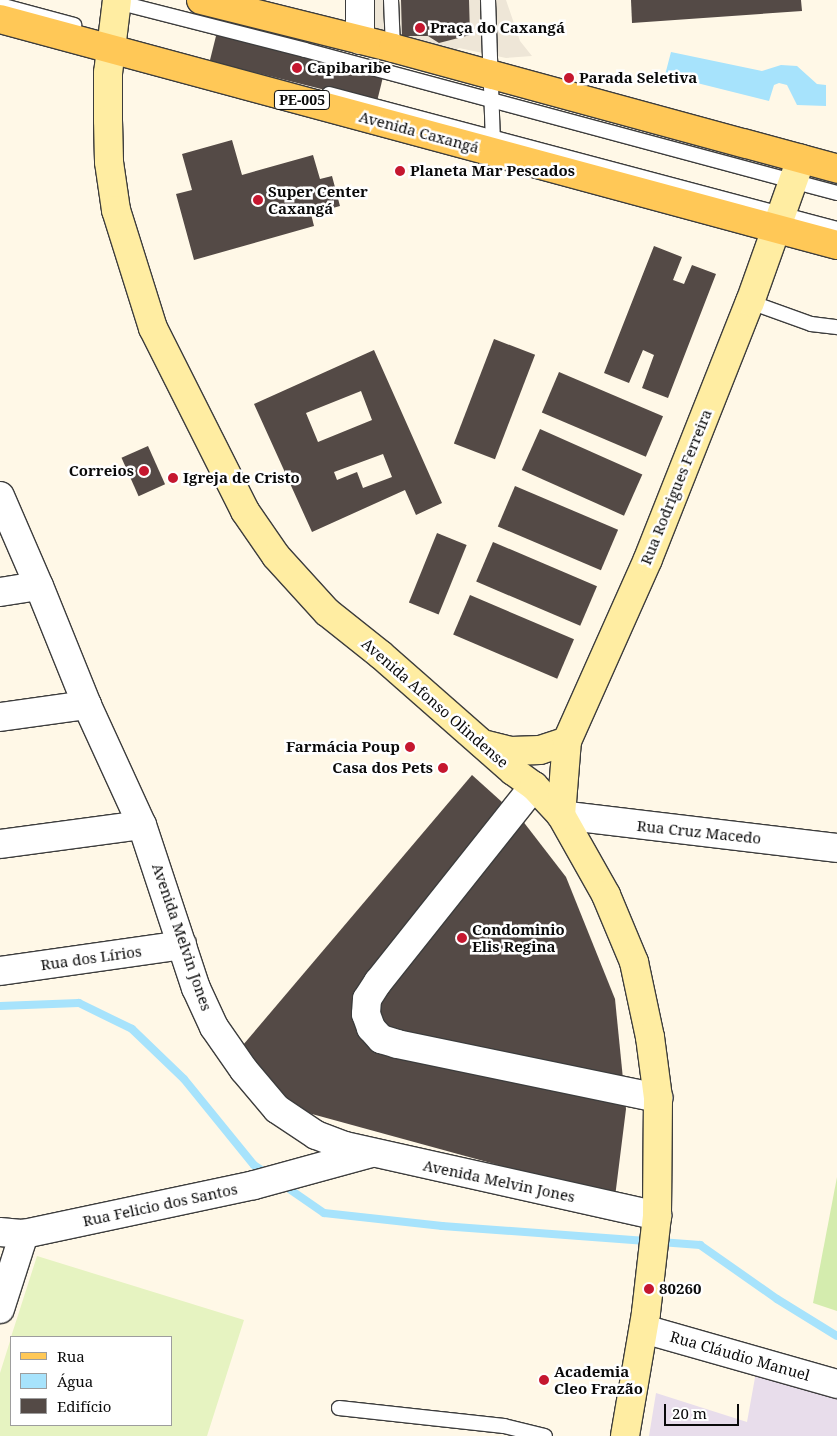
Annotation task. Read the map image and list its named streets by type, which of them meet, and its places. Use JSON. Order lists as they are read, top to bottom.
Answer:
{
  "streets": {
    "main road": [
      "PE-005",
      "Avenida Caxangá",
      "Rua Rodrigues Ferreira",
      "Avenida Afonso Olindense"
    ],
    "street": [
      "Rua Cruz Macedo",
      "Avenida Melvin Jones",
      "Rua dos Lírios",
      "Rua Felicio dos Santos",
      "Rua Cláudio Manuel"
    ]
  },
  "crossings": [
    ["Avenida Caxangá", "Rua Rodrigues Ferreira"],
    ["Avenida Caxangá", "Avenida Afonso Olindense"],
    ["Rua Rodrigues Ferreira", "Avenida Afonso Olindense"],
    ["Rua Rodrigues Ferreira", "Rua Cruz Macedo"],
    ["Avenida Afonso Olindense", "Rua Cruz Macedo"],
    ["Avenida Afonso Olindense", "Avenida Melvin Jones"],
    ["Avenida Afonso Olindense", "Rua Cláudio Manuel"],
    ["Avenida Melvin Jones", "Rua dos Lírios"],
    ["Avenida Melvin Jones", "Rua Felicio dos Santos"]
  ],
  "places": [
    "Praça do Caxangá",
    "Capibaribe",
    "Parada Seletiva",
    "Planeta Mar Pescados",
    "Super Center Caxangá",
    "Correios",
    "Igreja de Cristo",
    "Farmácia Poup",
    "Casa dos Pets",
    "Condominio Elis Regina",
    "80260",
    "Academia Cleo Frazão"
  ],
  "legend": ["Rua", "Água", "Edifício"],
  "scale_bar": "20 m"
}
